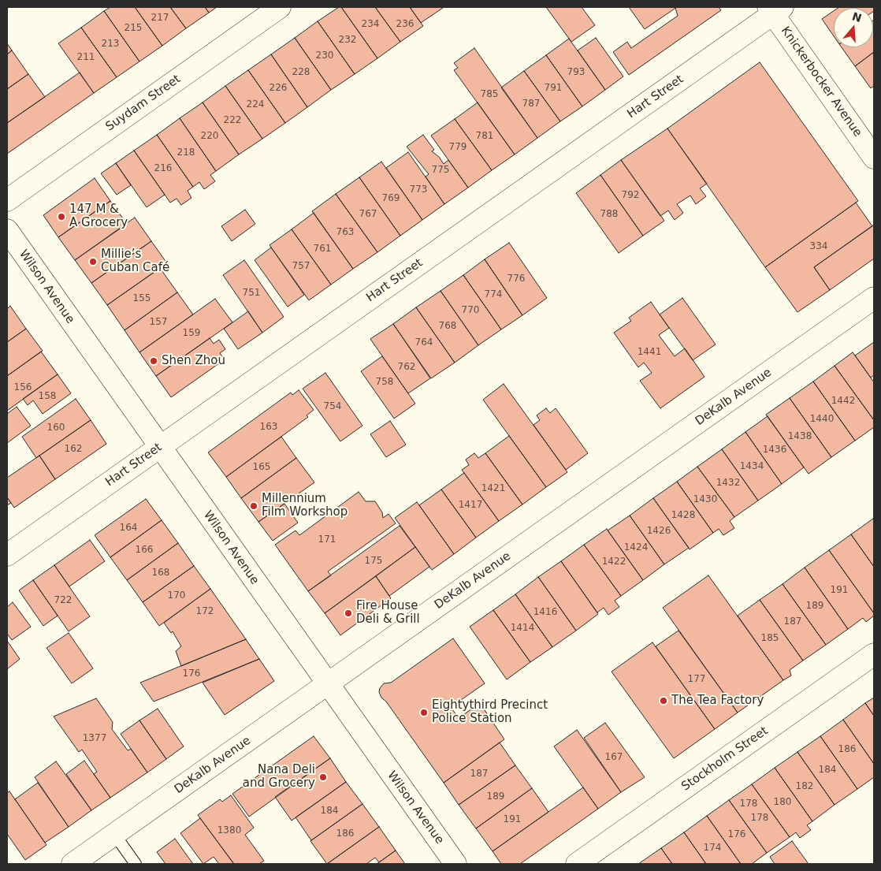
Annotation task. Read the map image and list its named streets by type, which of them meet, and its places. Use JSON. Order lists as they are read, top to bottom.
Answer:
{
  "streets": {
    "street": [
      "Knickerbocker Avenue",
      "Hart Street",
      "Suydam Street",
      "Wilson Avenue",
      "DeKalb Avenue",
      "Stockholm Street"
    ]
  },
  "crossings": [
    ["Knickerbocker Avenue", "Hart Street"],
    ["Hart Street", "Wilson Avenue"],
    ["Wilson Avenue", "DeKalb Avenue"]
  ],
  "places": [
    "147 M & A Grocery",
    "Millie’s Cuban Café",
    "Shen Zhou",
    "Millennium Film Workshop",
    "Fire House Deli & Grill",
    "The Tea Factory",
    "Eightythird Precinct Police Station",
    "Nana Deli and Grocery"
  ],
  "house_numbers": [
    "217",
    "234",
    "236",
    "215",
    "232",
    "213",
    "230",
    "211",
    "228",
    "793",
    "226",
    "791",
    "785",
    "787",
    "224",
    "222",
    "220",
    "781",
    "779",
    "218",
    "216",
    "775",
    "773",
    "792",
    "769",
    "767",
    "788",
    "763",
    "334",
    "761",
    "757",
    "776",
    "751",
    "774",
    "155",
    "770",
    "157",
    "768",
    "159",
    "764",
    "1441",
    "762",
    "758",
    "156",
    "158",
    "1442",
    "754",
    "1440",
    "163",
    "160",
    "1438",
    "162",
    "1436",
    "1434",
    "165",
    "1432",
    "1421",
    "1430",
    "1417",
    "1428",
    "164",
    "1426",
    "171",
    "1424",
    "166",
    "175",
    "1422",
    "168",
    "191",
    "170",
    "722",
    "189",
    "172",
    "1416",
    "187",
    "1414",
    "185",
    "176",
    "177",
    "1377",
    "186",
    "167",
    "184",
    "187",
    "182",
    "189",
    "180",
    "178",
    "184",
    "178",
    "191",
    "1380",
    "186",
    "176",
    "174"
  ],
  "north": "top"
}
